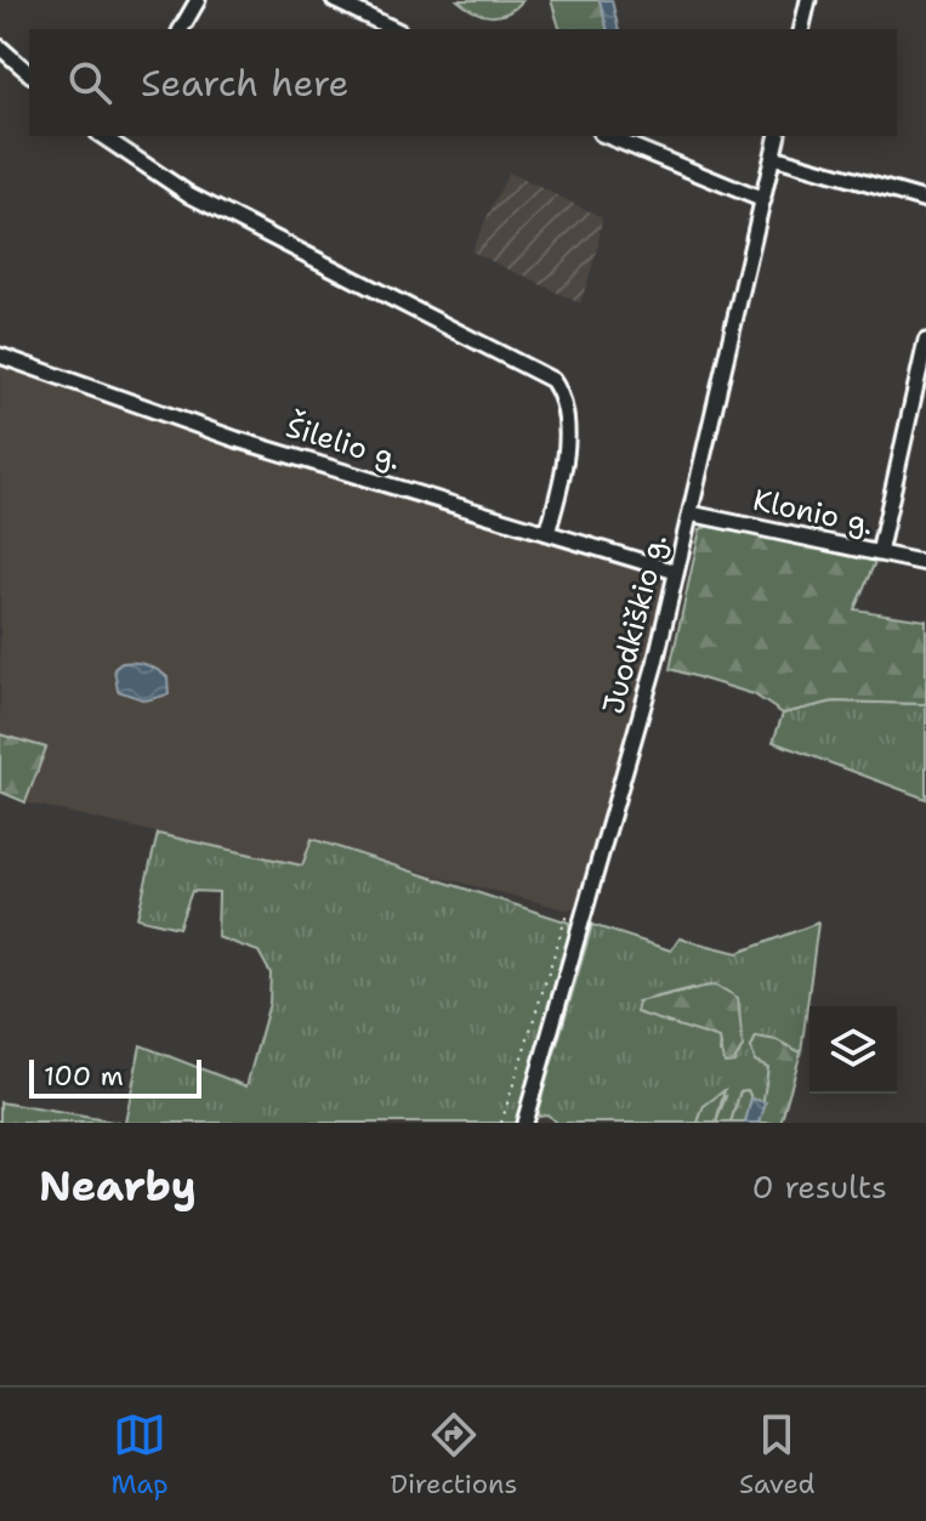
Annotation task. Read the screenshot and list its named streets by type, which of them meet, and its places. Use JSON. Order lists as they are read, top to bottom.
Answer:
{
  "streets": {
    "street": ["Šilelio g.", "Klonio g.", "Juodkiškio g."]
  },
  "crossings": [
    ["Šilelio g.", "Juodkiškio g."],
    ["Klonio g.", "Juodkiškio g."]
  ],
  "scale_bar": "100 m",
  "page": {
    "search": "Search here",
    "scale": "100 m",
    "heading": ["Nearby", "0 results"],
    "nav": ["Map", "Directions", "Saved"]
  }
}
